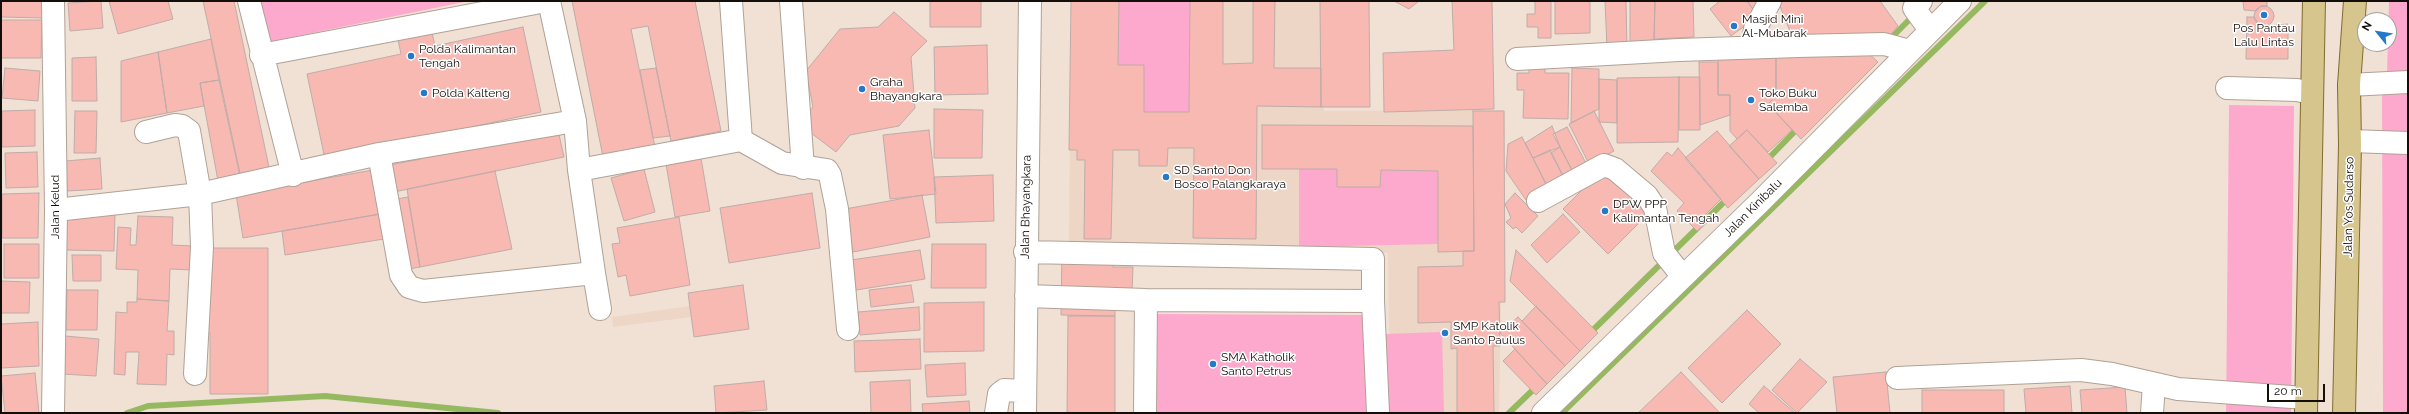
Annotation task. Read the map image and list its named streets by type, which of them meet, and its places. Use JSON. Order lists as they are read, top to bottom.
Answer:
{
  "streets": {
    "main road": ["Jalan Yos Sudarso"],
    "street": ["Jalan Kelud", "Jalan Bhayangkara", "Jalan Kinibalu"]
  },
  "places": [
    "Pos Pantau Lalu Lintas",
    "Masjid Mini Al-Mubarak",
    "Polda Kalimantan Tengah",
    "Graha Bhayangkara",
    "Polda Kalteng",
    "Toko Buku Salemba",
    "SD Santo Don Bosco Palangkaraya",
    "DPW PPP Kalimantan Tengah",
    "SMP Katolik Santo Paulus",
    "SMA Katholik Santo Petrus"
  ],
  "scale_bar": "20 m",
  "north": "top left"
}
